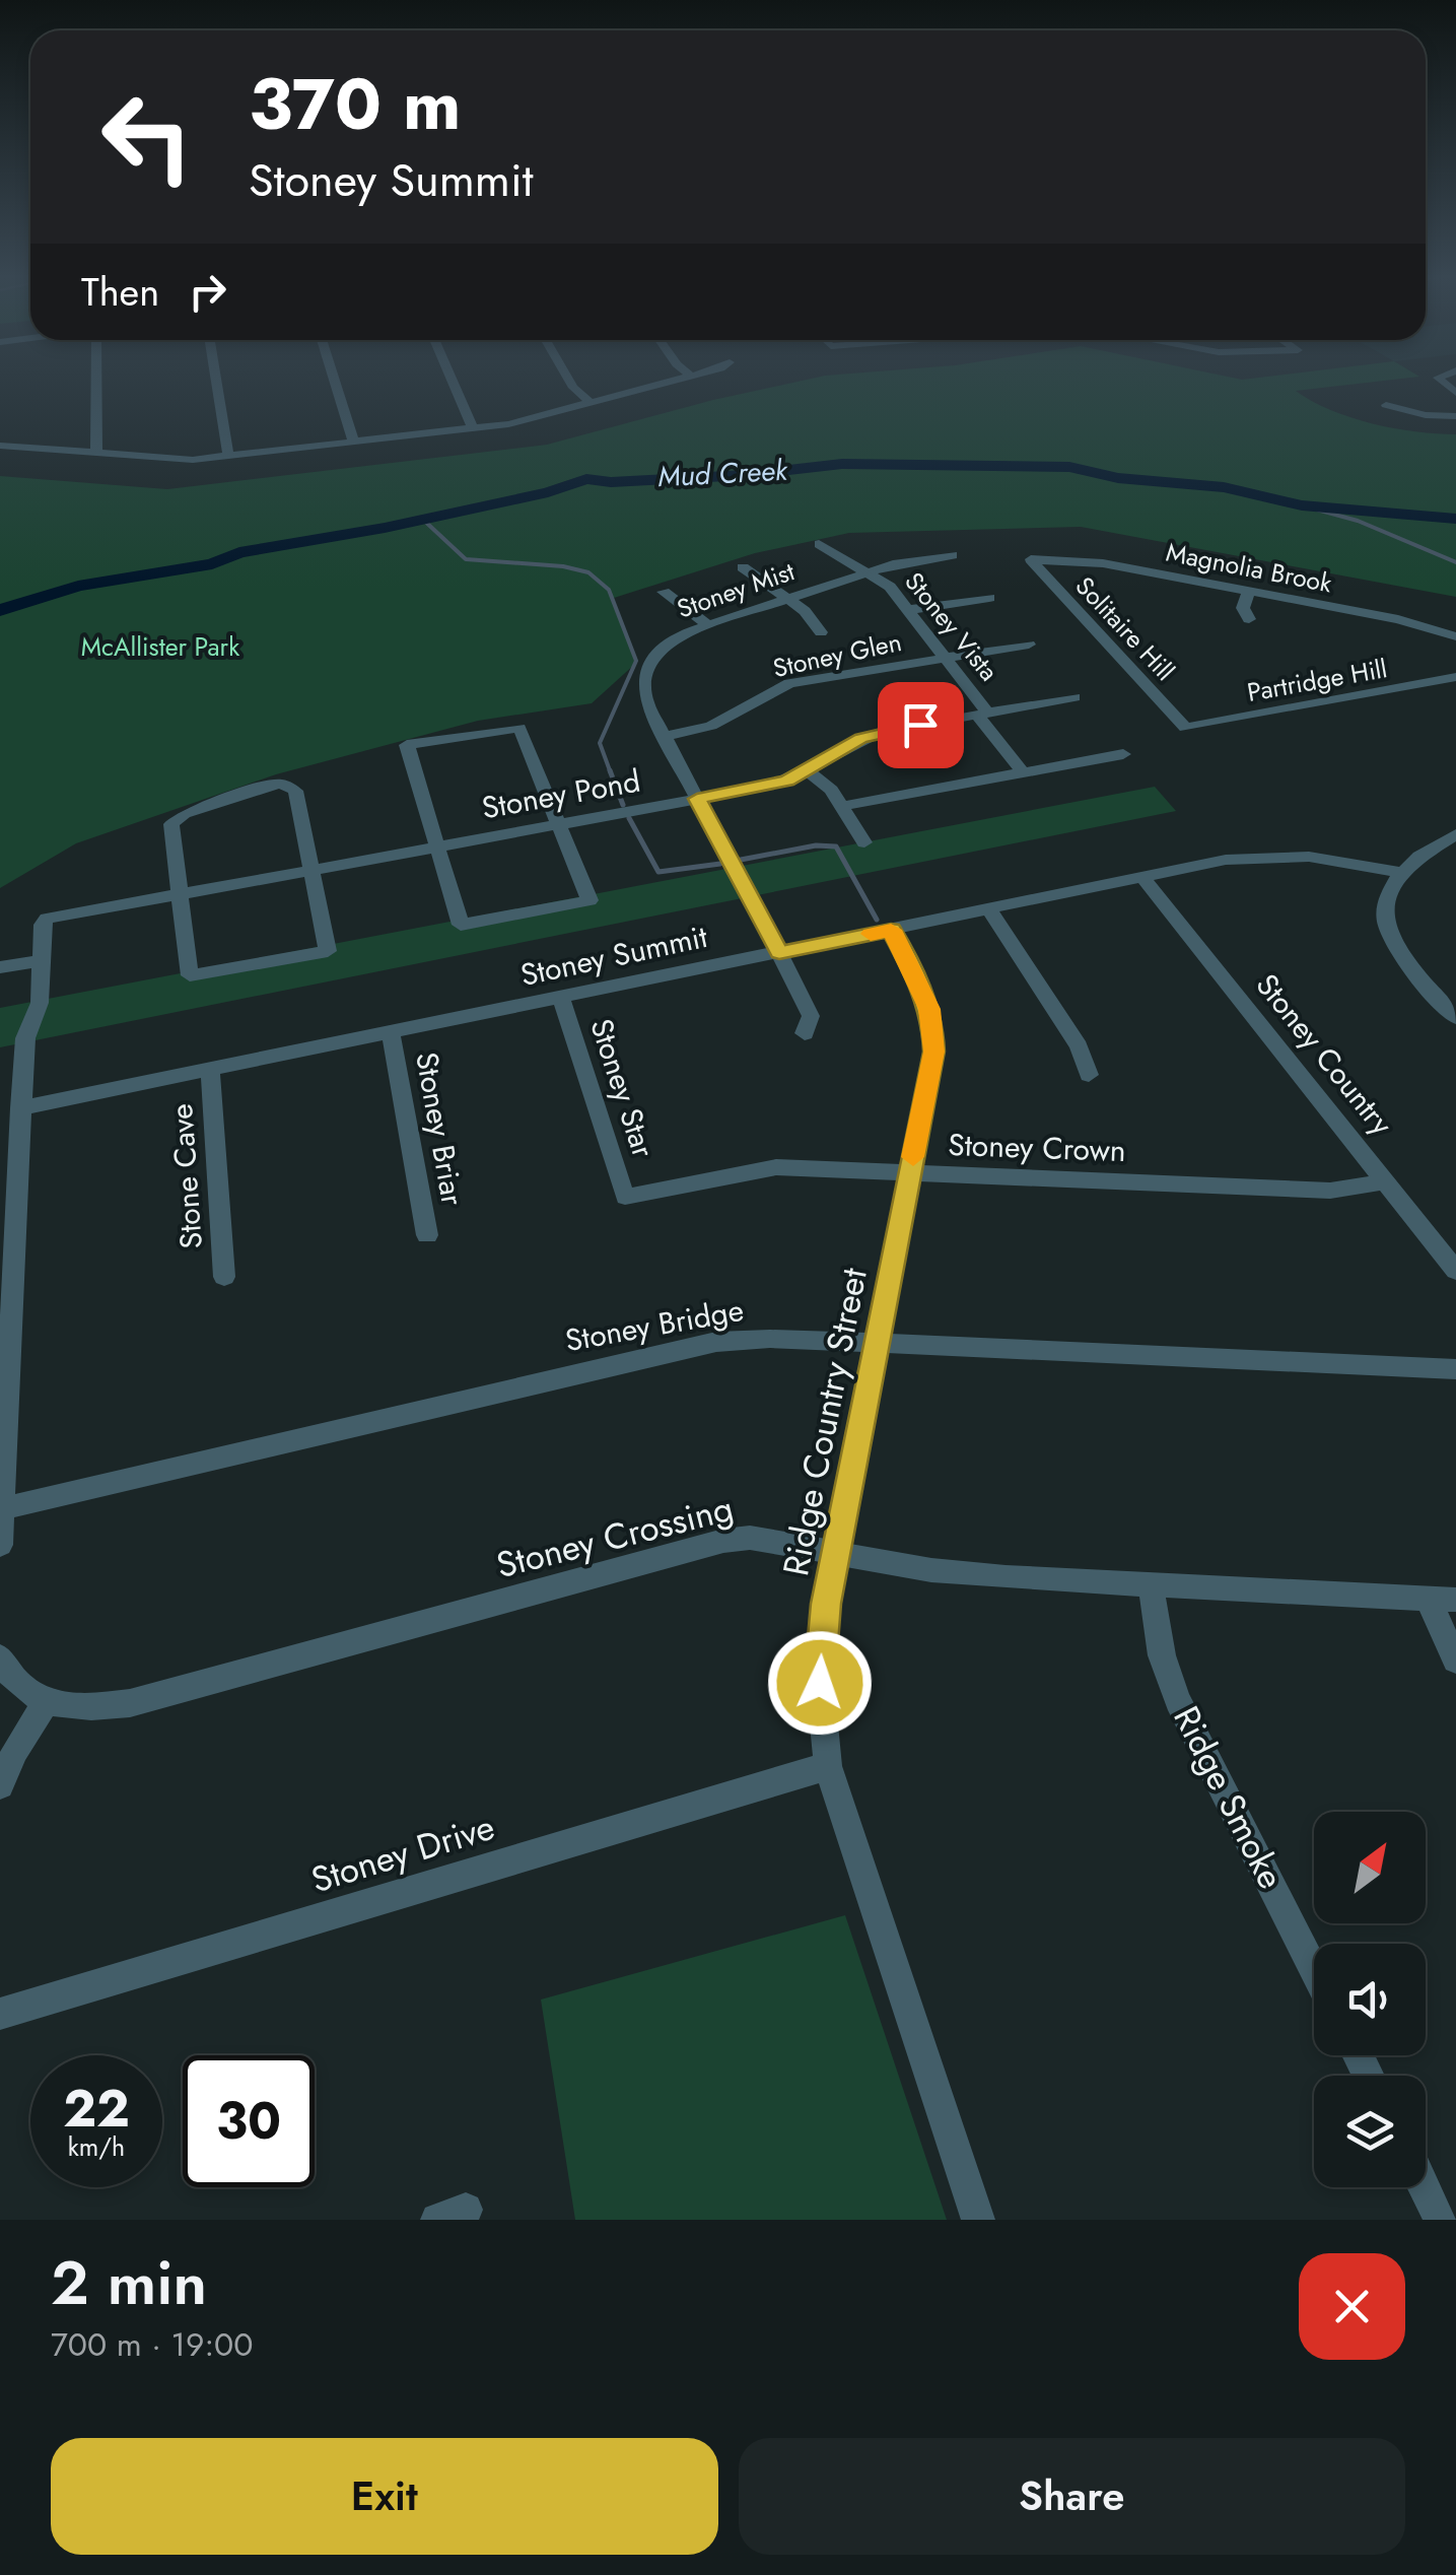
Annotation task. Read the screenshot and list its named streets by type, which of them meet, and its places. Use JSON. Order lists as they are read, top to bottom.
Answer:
{
  "streets": {
    "street": [
      "Magnolia Brook",
      "Stoney Mist",
      "Stoney Vista",
      "Solitaire Hill",
      "Stoney Glen",
      "Partridge Hill",
      "Stoney Pond",
      "Stoney Summit",
      "Stoney Country",
      "Stoney Star",
      "Stoney Briar",
      "Stoney Crown",
      "Stone Cave",
      "Stoney Bridge",
      "Ridge Country Street",
      "Stoney Crossing",
      "Ridge Smoke",
      "Stoney Drive"
    ]
  },
  "crossings": [
    ["Magnolia Brook", "Solitaire Hill"],
    ["Stoney Mist", "Stoney Vista"],
    ["Stoney Mist", "Stoney Glen"],
    ["Stoney Mist", "Stoney Pond"],
    ["Stoney Mist", "Stoney Summit"],
    ["Stoney Vista", "Stoney Glen"],
    ["Stoney Vista", "Stoney Pond"],
    ["Solitaire Hill", "Partridge Hill"],
    ["Stoney Summit", "Stoney Country"],
    ["Stoney Summit", "Stoney Star"],
    ["Stoney Summit", "Stoney Briar"],
    ["Stoney Summit", "Stone Cave"],
    ["Stoney Summit", "Ridge Country Street"],
    ["Stoney Country", "Stoney Crown"],
    ["Stoney Star", "Stoney Crown"],
    ["Stoney Crown", "Ridge Country Street"],
    ["Stoney Bridge", "Ridge Country Street"],
    ["Ridge Country Street", "Stoney Crossing"],
    ["Ridge Country Street", "Stoney Drive"],
    ["Stoney Crossing", "Ridge Smoke"]
  ],
  "water": ["Mud Creek"],
  "parks": ["McAllister Park"],
  "north": "top right",
  "page": {
    "turn": ["370 m", "Stoney Summit"],
    "then": "Then",
    "speed": "22 km/h",
    "limit": "30",
    "heading": ["2 min", "700 m · 19:00"],
    "buttons": ["Exit", "Share"]
  }
}
